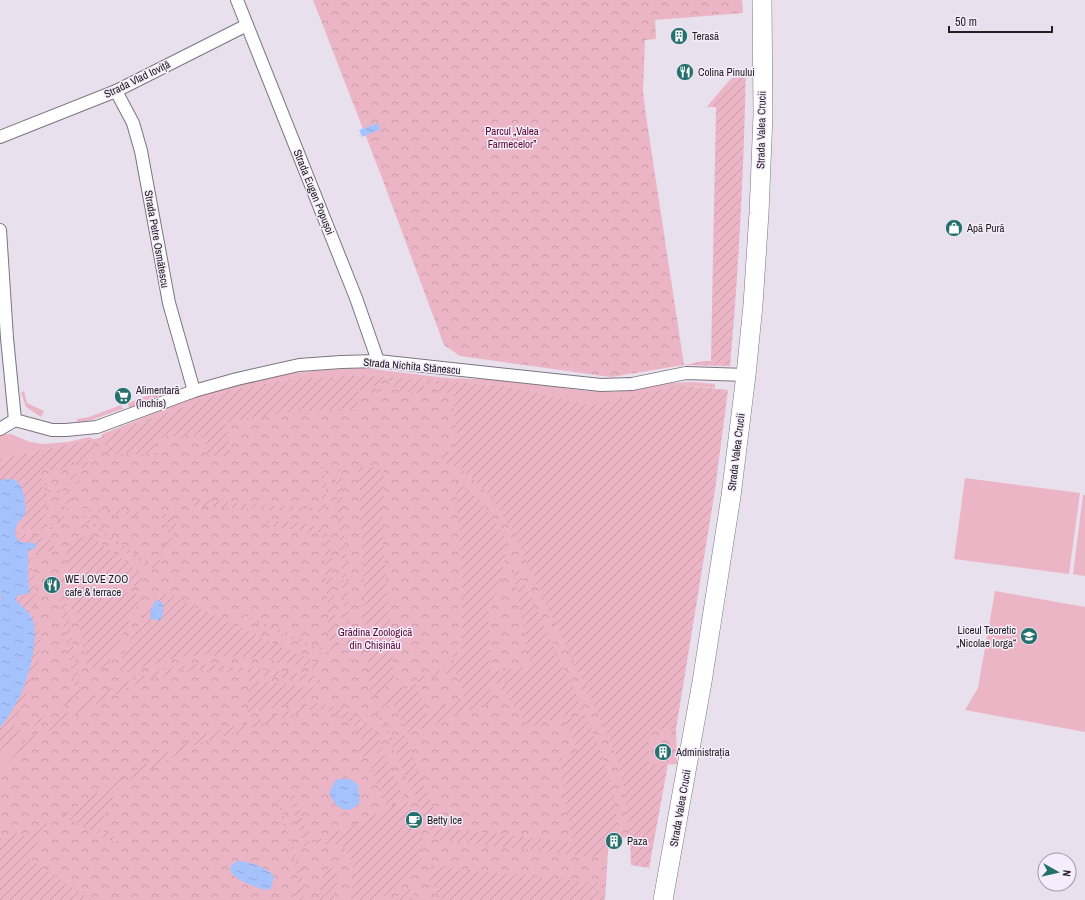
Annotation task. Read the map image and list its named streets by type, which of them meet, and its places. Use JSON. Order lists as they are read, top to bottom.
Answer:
{
  "streets": {
    "main road": ["Strada Valea Crucii"],
    "street": [
      "Strada Vlad Ioviță",
      "Strada Eugen Popușoi",
      "Strada Petre Osmătescu",
      "Strada Nichita Stănescu"
    ]
  },
  "crossings": [
    ["Strada Vlad Ioviță", "Strada Eugen Popușoi"],
    ["Strada Vlad Ioviță", "Strada Petre Osmătescu"],
    ["Strada Valea Crucii", "Strada Nichita Stănescu"],
    ["Strada Eugen Popușoi", "Strada Nichita Stănescu"],
    ["Strada Petre Osmătescu", "Strada Nichita Stănescu"]
  ],
  "parks": ["Parcul „Valea Farmecelor”", "Grădina Zoologică din Chișinău"],
  "places": {
    "building": ["Terasă", "Administrația", "Paza"],
    "restaurant": ["Colina Pinului", "WE LOVE ZOO cafe & terrace"],
    "shop": ["Apă Pură"],
    "supermarket": ["Alimentară (închis)"],
    "school or university": ["Liceul Teoretic „Nicolae Iorga“"],
    "cafe": ["Betty Ice"]
  },
  "scale_bar": "50 m",
  "north": "right"
}
